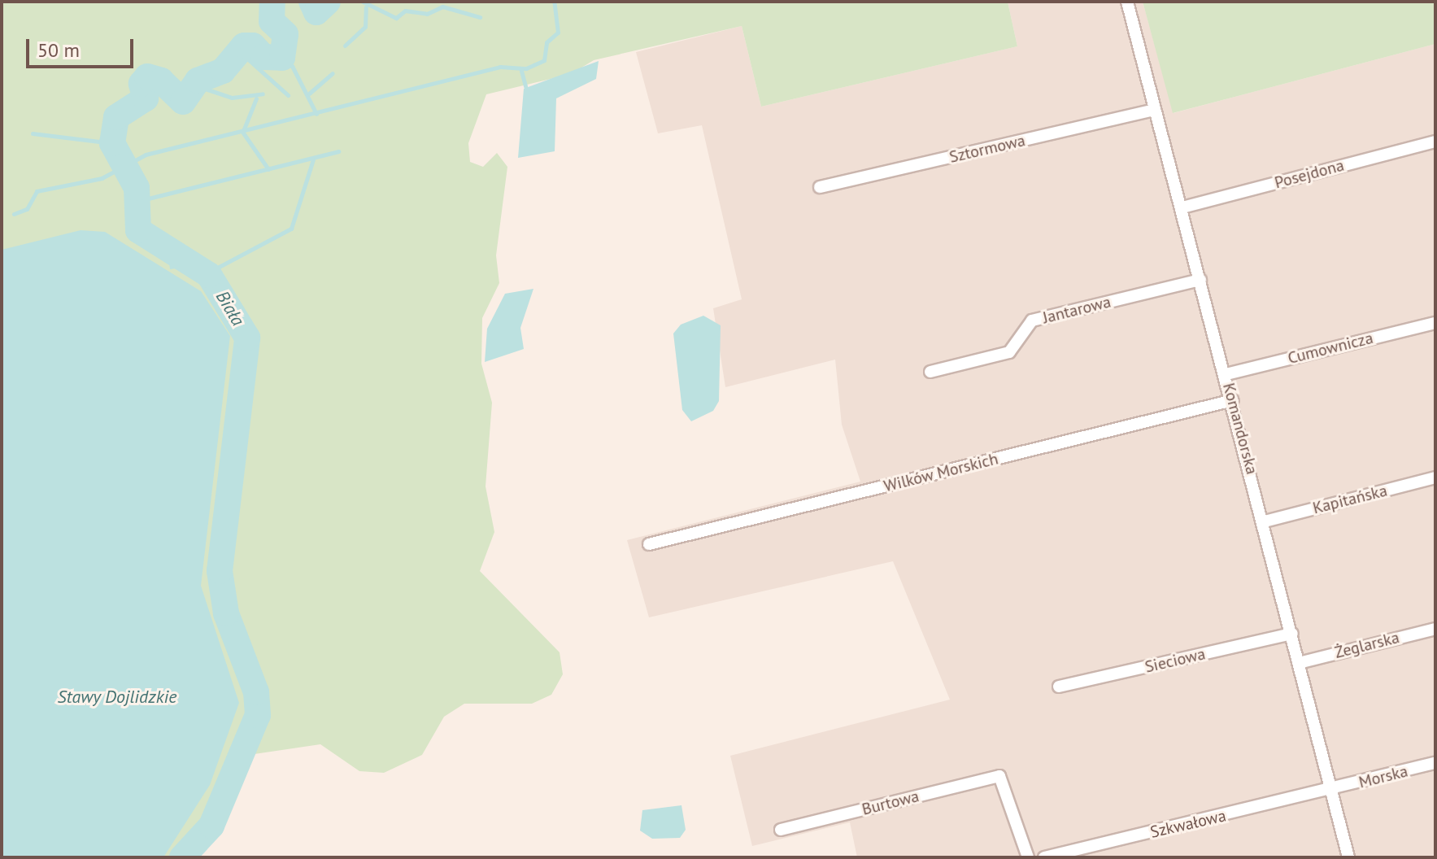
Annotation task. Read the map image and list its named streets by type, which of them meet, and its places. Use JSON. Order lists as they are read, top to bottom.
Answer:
{
  "streets": {
    "street": [
      "Sztormowa",
      "Posejdona",
      "Jantarowa",
      "Cumownicza",
      "Komandorska",
      "Wilków Morskich",
      "Kapitańska",
      "Żeglarska",
      "Sieciowa",
      "Morska",
      "Burtowa",
      "Szkwałowa"
    ]
  },
  "crossings": [
    ["Sztormowa", "Komandorska"],
    ["Posejdona", "Komandorska"],
    ["Jantarowa", "Komandorska"],
    ["Cumownicza", "Komandorska"],
    ["Komandorska", "Wilków Morskich"],
    ["Komandorska", "Kapitańska"],
    ["Komandorska", "Żeglarska"],
    ["Komandorska", "Sieciowa"],
    ["Komandorska", "Morska"],
    ["Komandorska", "Szkwałowa"],
    ["Morska", "Szkwałowa"]
  ],
  "water": ["Biała", "Stawy Dojlidzkie"],
  "scale_bar": "50 m"
}
